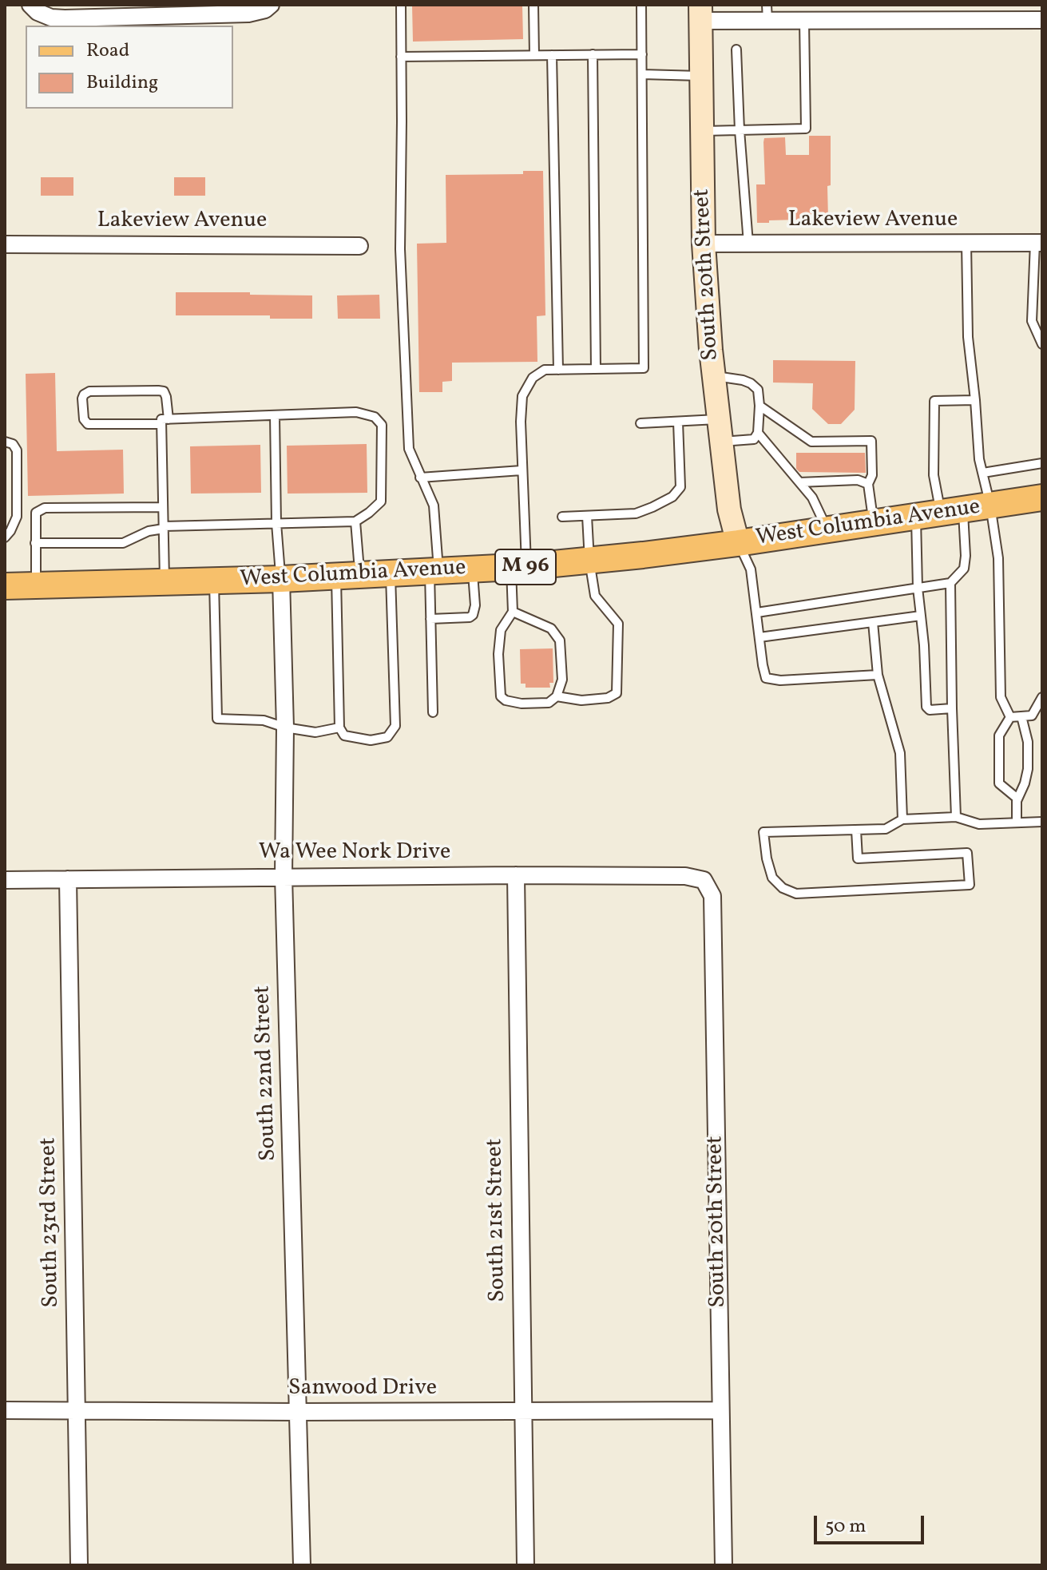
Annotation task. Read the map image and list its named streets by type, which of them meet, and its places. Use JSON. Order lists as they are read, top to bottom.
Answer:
{
  "streets": {
    "main road": ["South 20th Street", "West Columbia Avenue", "M 96"],
    "street": [
      "Lakeview Avenue",
      "Wa Wee Nork Drive",
      "South 22nd Street",
      "South 21st Street",
      "South 23rd Street",
      "Sanwood Drive"
    ]
  },
  "crossings": [
    ["Lakeview Avenue", "South 20th Street"],
    ["South 20th Street", "West Columbia Avenue"],
    ["South 20th Street", "Wa Wee Nork Drive"],
    ["South 20th Street", "Sanwood Drive"],
    ["West Columbia Avenue", "South 22nd Street"],
    ["Wa Wee Nork Drive", "South 22nd Street"],
    ["Wa Wee Nork Drive", "South 21st Street"],
    ["Wa Wee Nork Drive", "South 23rd Street"],
    ["South 22nd Street", "Sanwood Drive"],
    ["South 21st Street", "Sanwood Drive"],
    ["South 23rd Street", "Sanwood Drive"]
  ],
  "legend": ["Road", "Building"],
  "scale_bar": "50 m"
}
